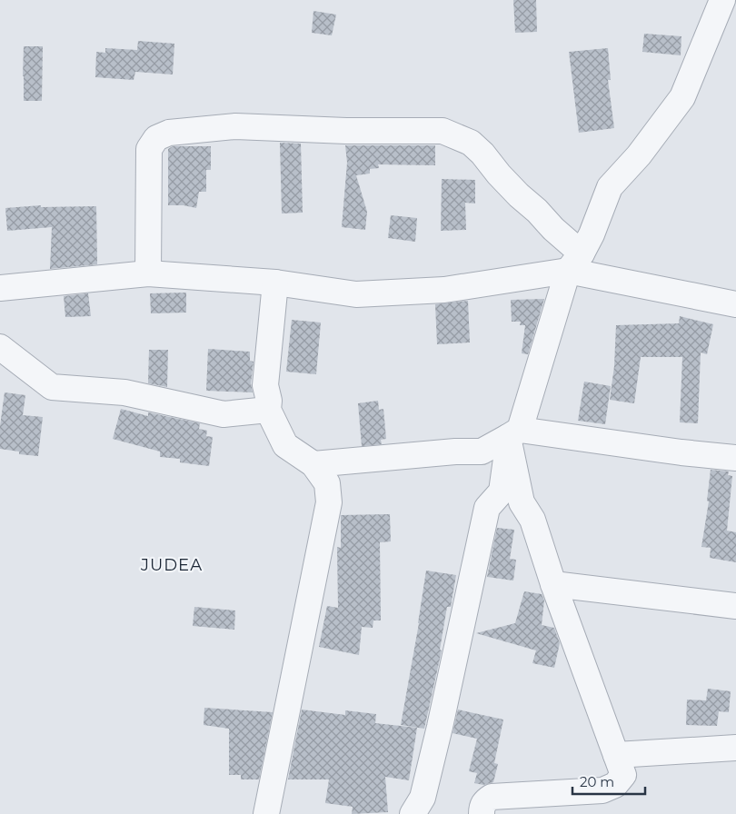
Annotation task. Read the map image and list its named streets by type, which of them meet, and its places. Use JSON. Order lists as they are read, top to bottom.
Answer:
{
  "districts": ["JUDEA"],
  "scale_bar": "20 m"
}
